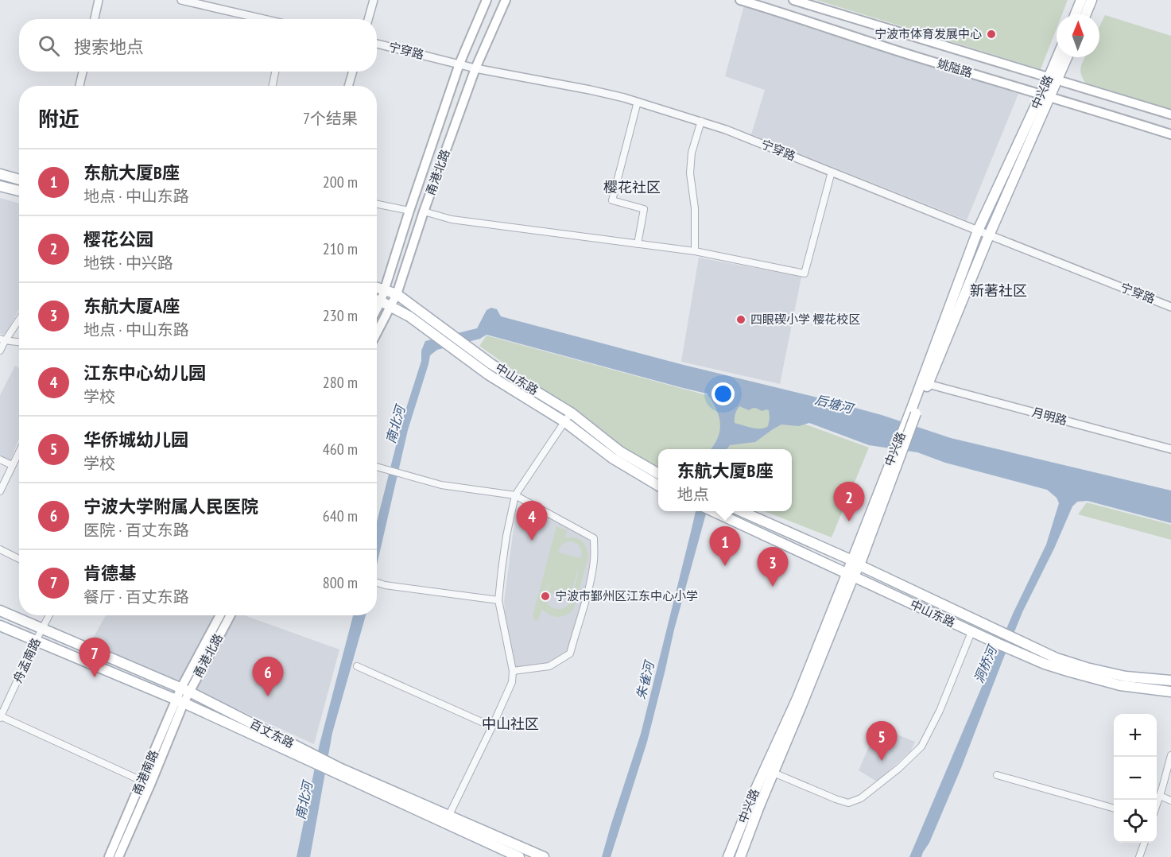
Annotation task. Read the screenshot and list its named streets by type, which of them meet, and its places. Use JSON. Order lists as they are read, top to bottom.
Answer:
{
  "streets": {
    "main road": [
      "姚隘路",
      "中兴路",
      "甬港北路",
      "中山东路",
      "百丈东路",
      "甬港南路"
    ],
    "street": ["宁穿路", "月明路", "舟孟南路"]
  },
  "crossings": [
    ["宁穿路", "中兴路"],
    ["宁穿路", "甬港北路"],
    ["姚隘路", "中兴路"],
    ["中兴路", "中山东路"],
    ["中兴路", "月明路"],
    ["甬港北路", "中山东路"],
    ["甬港北路", "百丈东路"],
    ["甬港北路", "甬港南路"],
    ["舟孟南路", "百丈东路"],
    ["百丈东路", "甬港南路"]
  ],
  "districts": ["樱花社区", "新著社区", "中山社区"],
  "water": [
    "后塘河",
    "南北河",
    "洞桥河",
    "朱雀河"
  ],
  "places": ["宁波市体育发展中心", "四眼碶小学 樱花校区", "宁波市鄞州区江东中心小学"],
  "north": "top",
  "page": {
    "search": "搜索地点",
    "heading": ["附近", "7个结果"],
    "list": [
      {
        "mark": "1",
        "name": "东航大厦B座",
        "note": "地点 · 中山东路",
        "value": "200 m"
      },
      {
        "mark": "2",
        "name": "樱花公园",
        "note": "地铁 · 中兴路",
        "value": "210 m"
      },
      {
        "mark": "3",
        "name": "东航大厦A座",
        "note": "地点 · 中山东路",
        "value": "230 m"
      },
      {
        "mark": "4",
        "name": "江东中心幼儿园",
        "note": "学校",
        "value": "280 m"
      },
      {
        "mark": "5",
        "name": "华侨城幼儿园",
        "note": "学校",
        "value": "460 m"
      },
      {
        "mark": "6",
        "name": "宁波大学附属人民医院",
        "note": "医院 · 百丈东路",
        "value": "640 m"
      },
      {
        "mark": "7",
        "name": "肯德基",
        "note": "餐厅 · 百丈东路",
        "value": "800 m"
      }
    ],
    "popup": ["东航大厦B座", "地点"],
    "pins": [
      "2",
      "4",
      "1",
      "3",
      "7",
      "6",
      "5"
    ],
    "map_buttons": ["+", "−"]
  }
}
